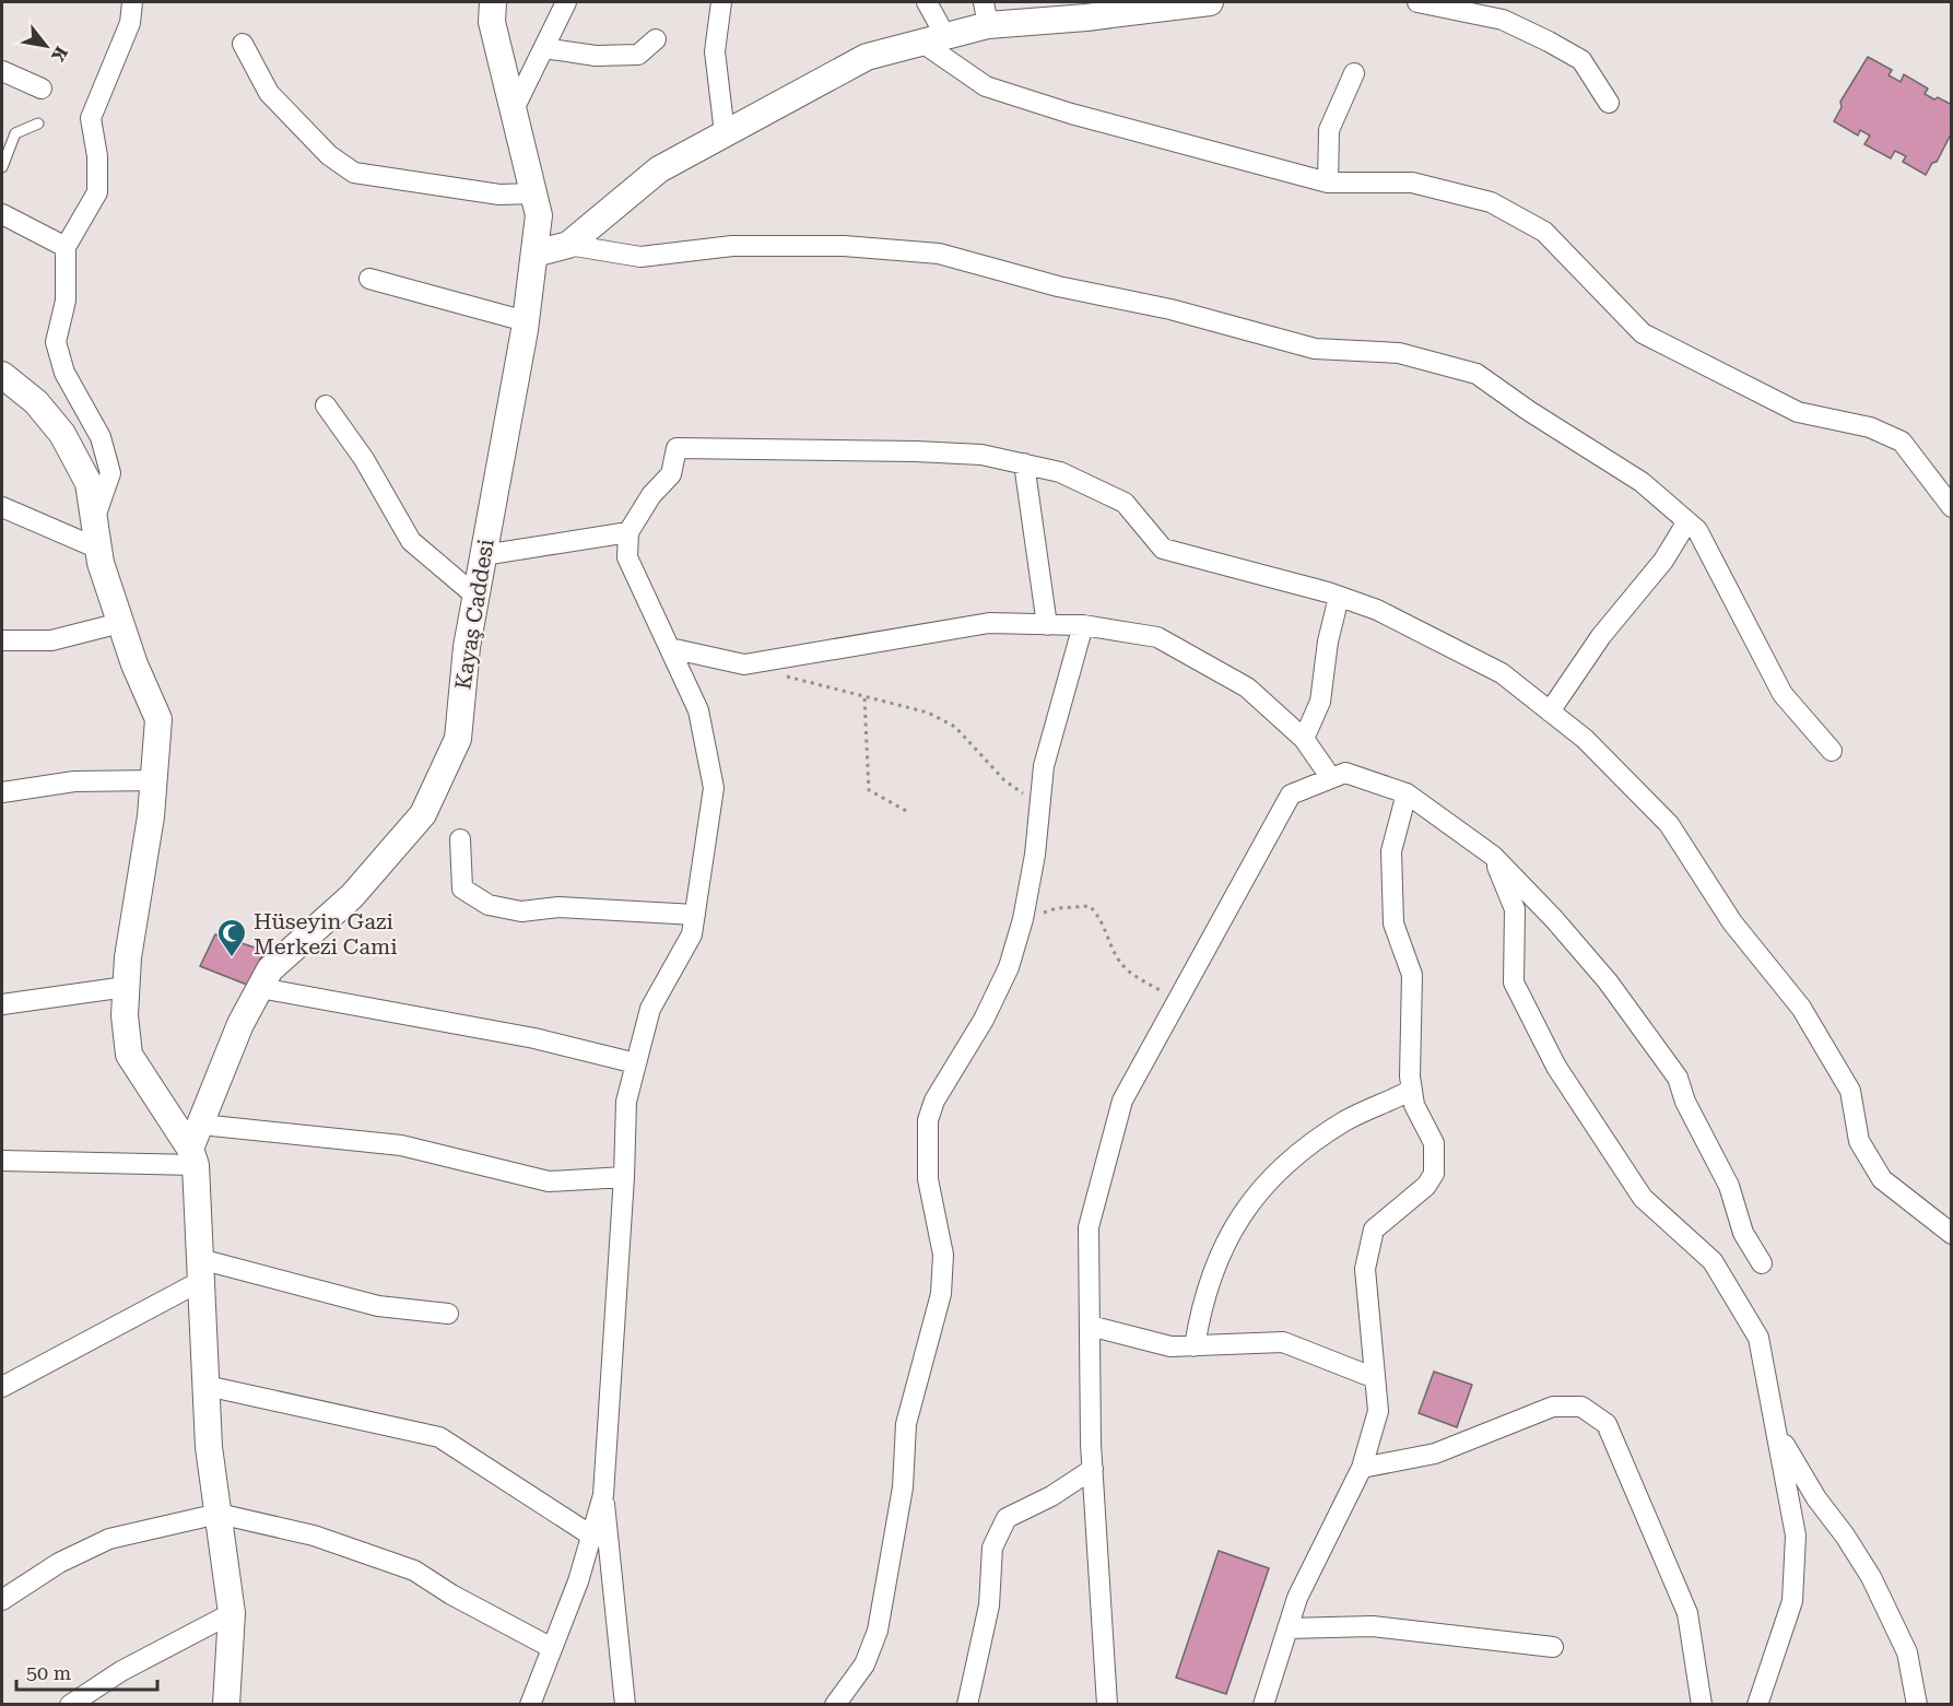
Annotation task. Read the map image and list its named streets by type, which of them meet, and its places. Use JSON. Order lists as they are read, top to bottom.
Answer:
{
  "streets": {
    "street": ["Kayaş Caddesi"]
  },
  "places": {
    "mosque": ["Hüseyin Gazi Merkezi Cami"]
  },
  "scale_bar": "50 m",
  "north": "bottom right"
}
